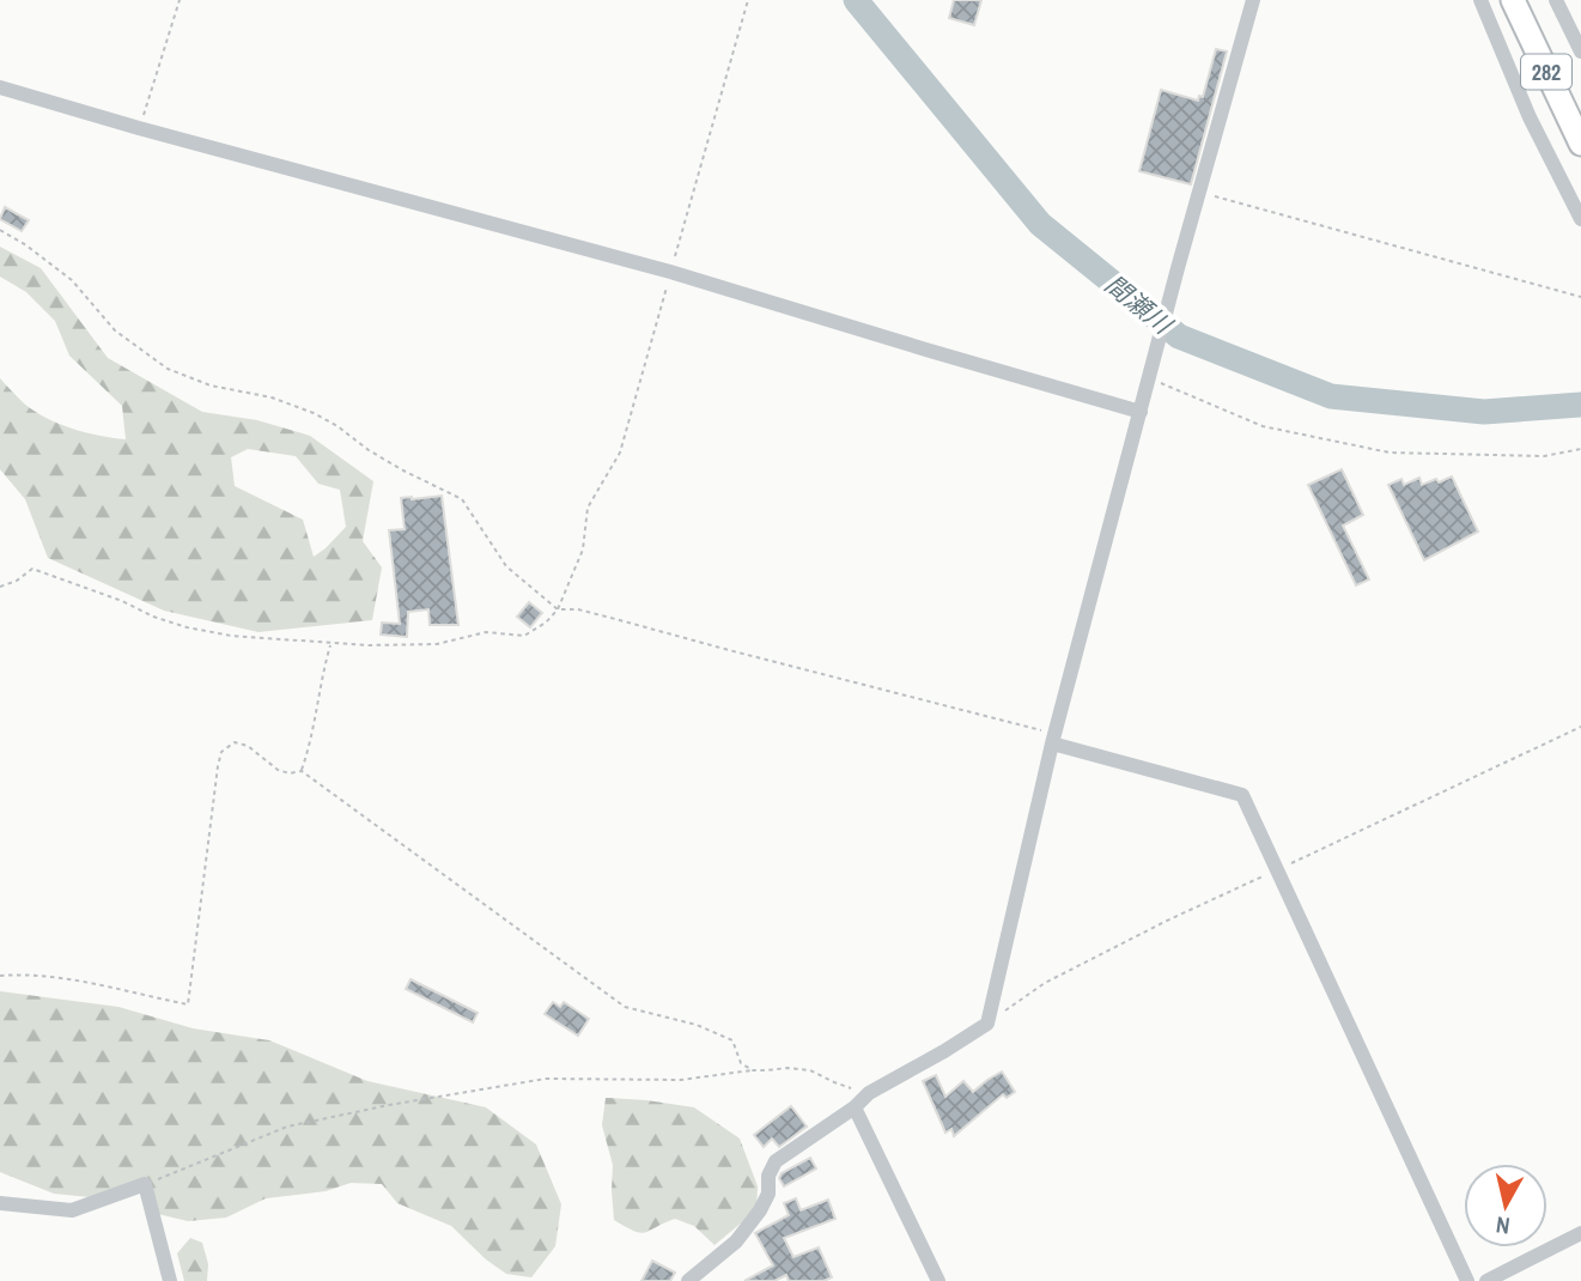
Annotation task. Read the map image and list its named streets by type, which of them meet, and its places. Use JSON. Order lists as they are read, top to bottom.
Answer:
{
  "streets": {
    "highway": ["282"]
  },
  "water": ["間瀬川"],
  "north": "bottom"
}
